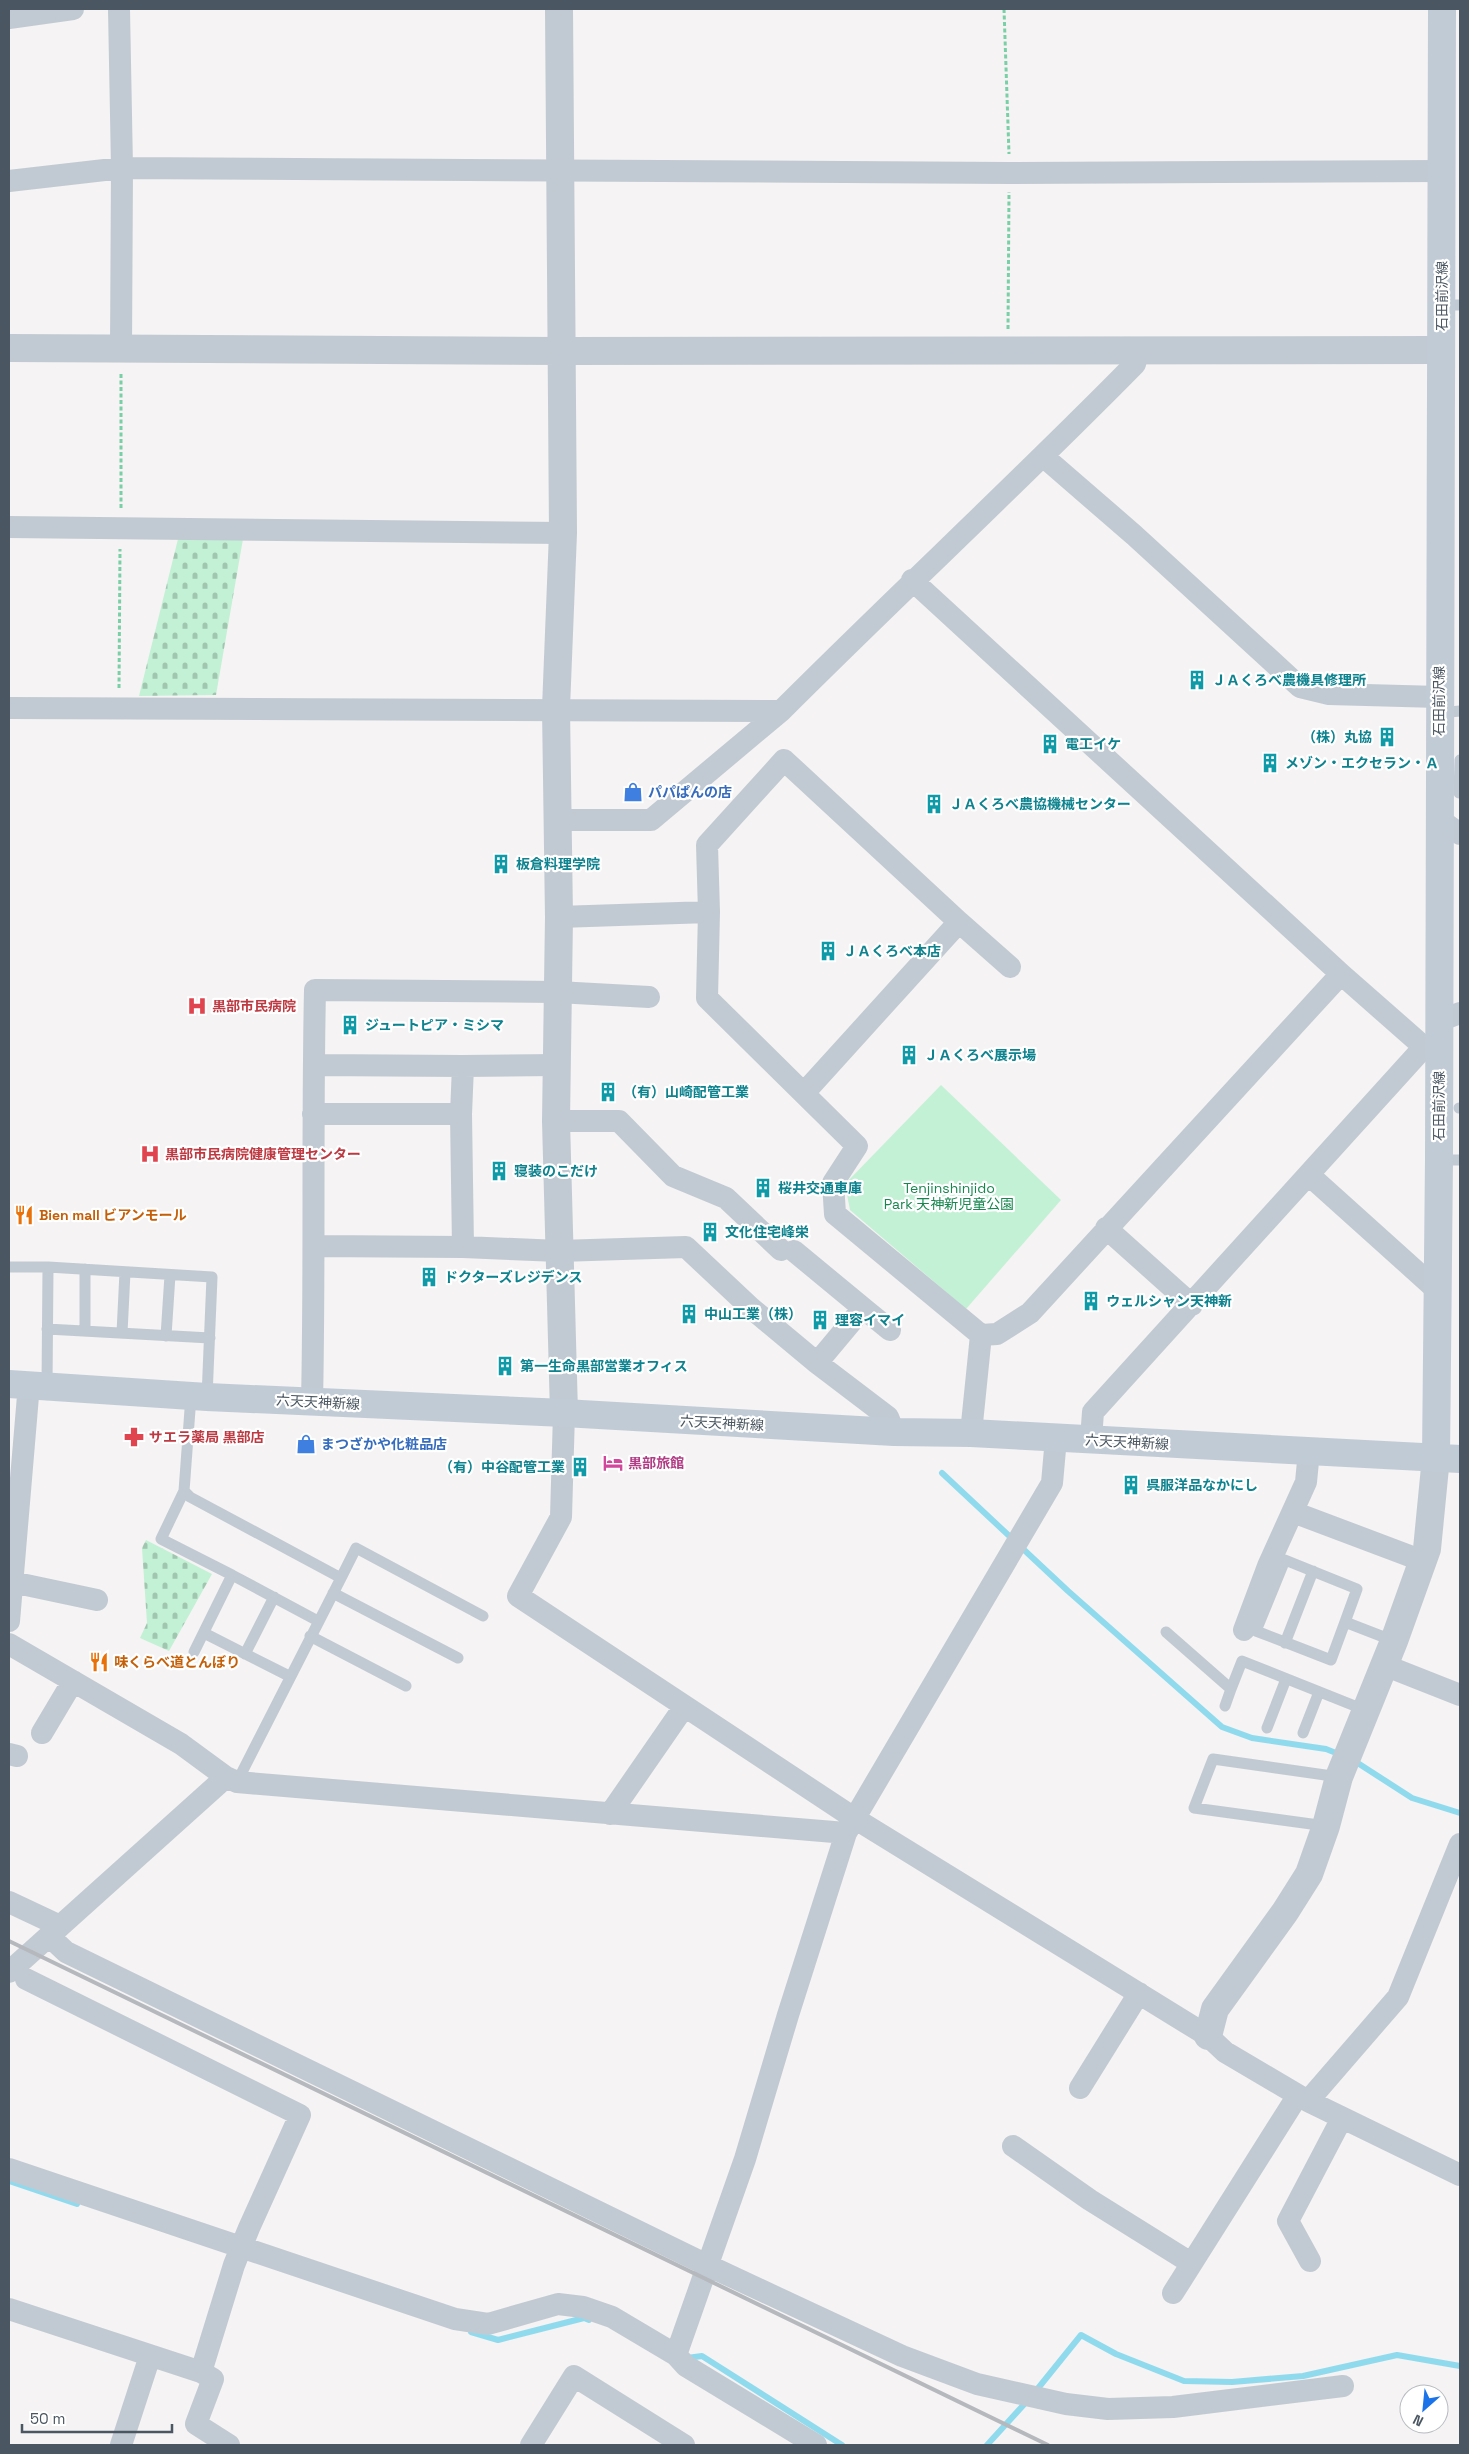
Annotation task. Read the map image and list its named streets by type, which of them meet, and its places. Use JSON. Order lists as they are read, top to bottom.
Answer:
{
  "streets": {
    "main road": ["石田前沢線", "六天天神新線"]
  },
  "crossings": [
    ["石田前沢線", "六天天神新線"]
  ],
  "parks": ["Tenjinshinjido Park 天神新児童公園"],
  "places": {
    "building": [
      "ＪＡくろべ農機具修理所",
      "（株）丸協",
      "電工イケ",
      "メゾン・エクセラン・Ａ",
      "ＪＡくろべ農協機械センター",
      "板倉料理学院",
      "ＪＡくろべ本店",
      "ジュートピア・ミシマ",
      "ＪＡくろべ展示場",
      "（有）山崎配管工業",
      "寝装のこだけ",
      "桜井交通車庫",
      "文化住宅峰栄",
      "ドクターズレジデンス",
      "ウェルシャン天神新",
      "中山工業（株）",
      "理容イマイ",
      "第一生命黒部営業オフィス",
      "（有）中谷配管工業",
      "呉服洋品なかにし"
    ],
    "shop": ["パパぱんの店", "まつざかや化粧品店"],
    "hospital": ["黒部市民病院", "黒部市民病院健康管理センター"],
    "restaurant": ["Bien mall ビアンモール", "味くらべ道とんぼり"],
    "pharmacy": ["サエラ薬局 黒部店"],
    "hotel": ["黒部旅館"]
  },
  "scale_bar": "50 m",
  "north": "bottom left"
}
